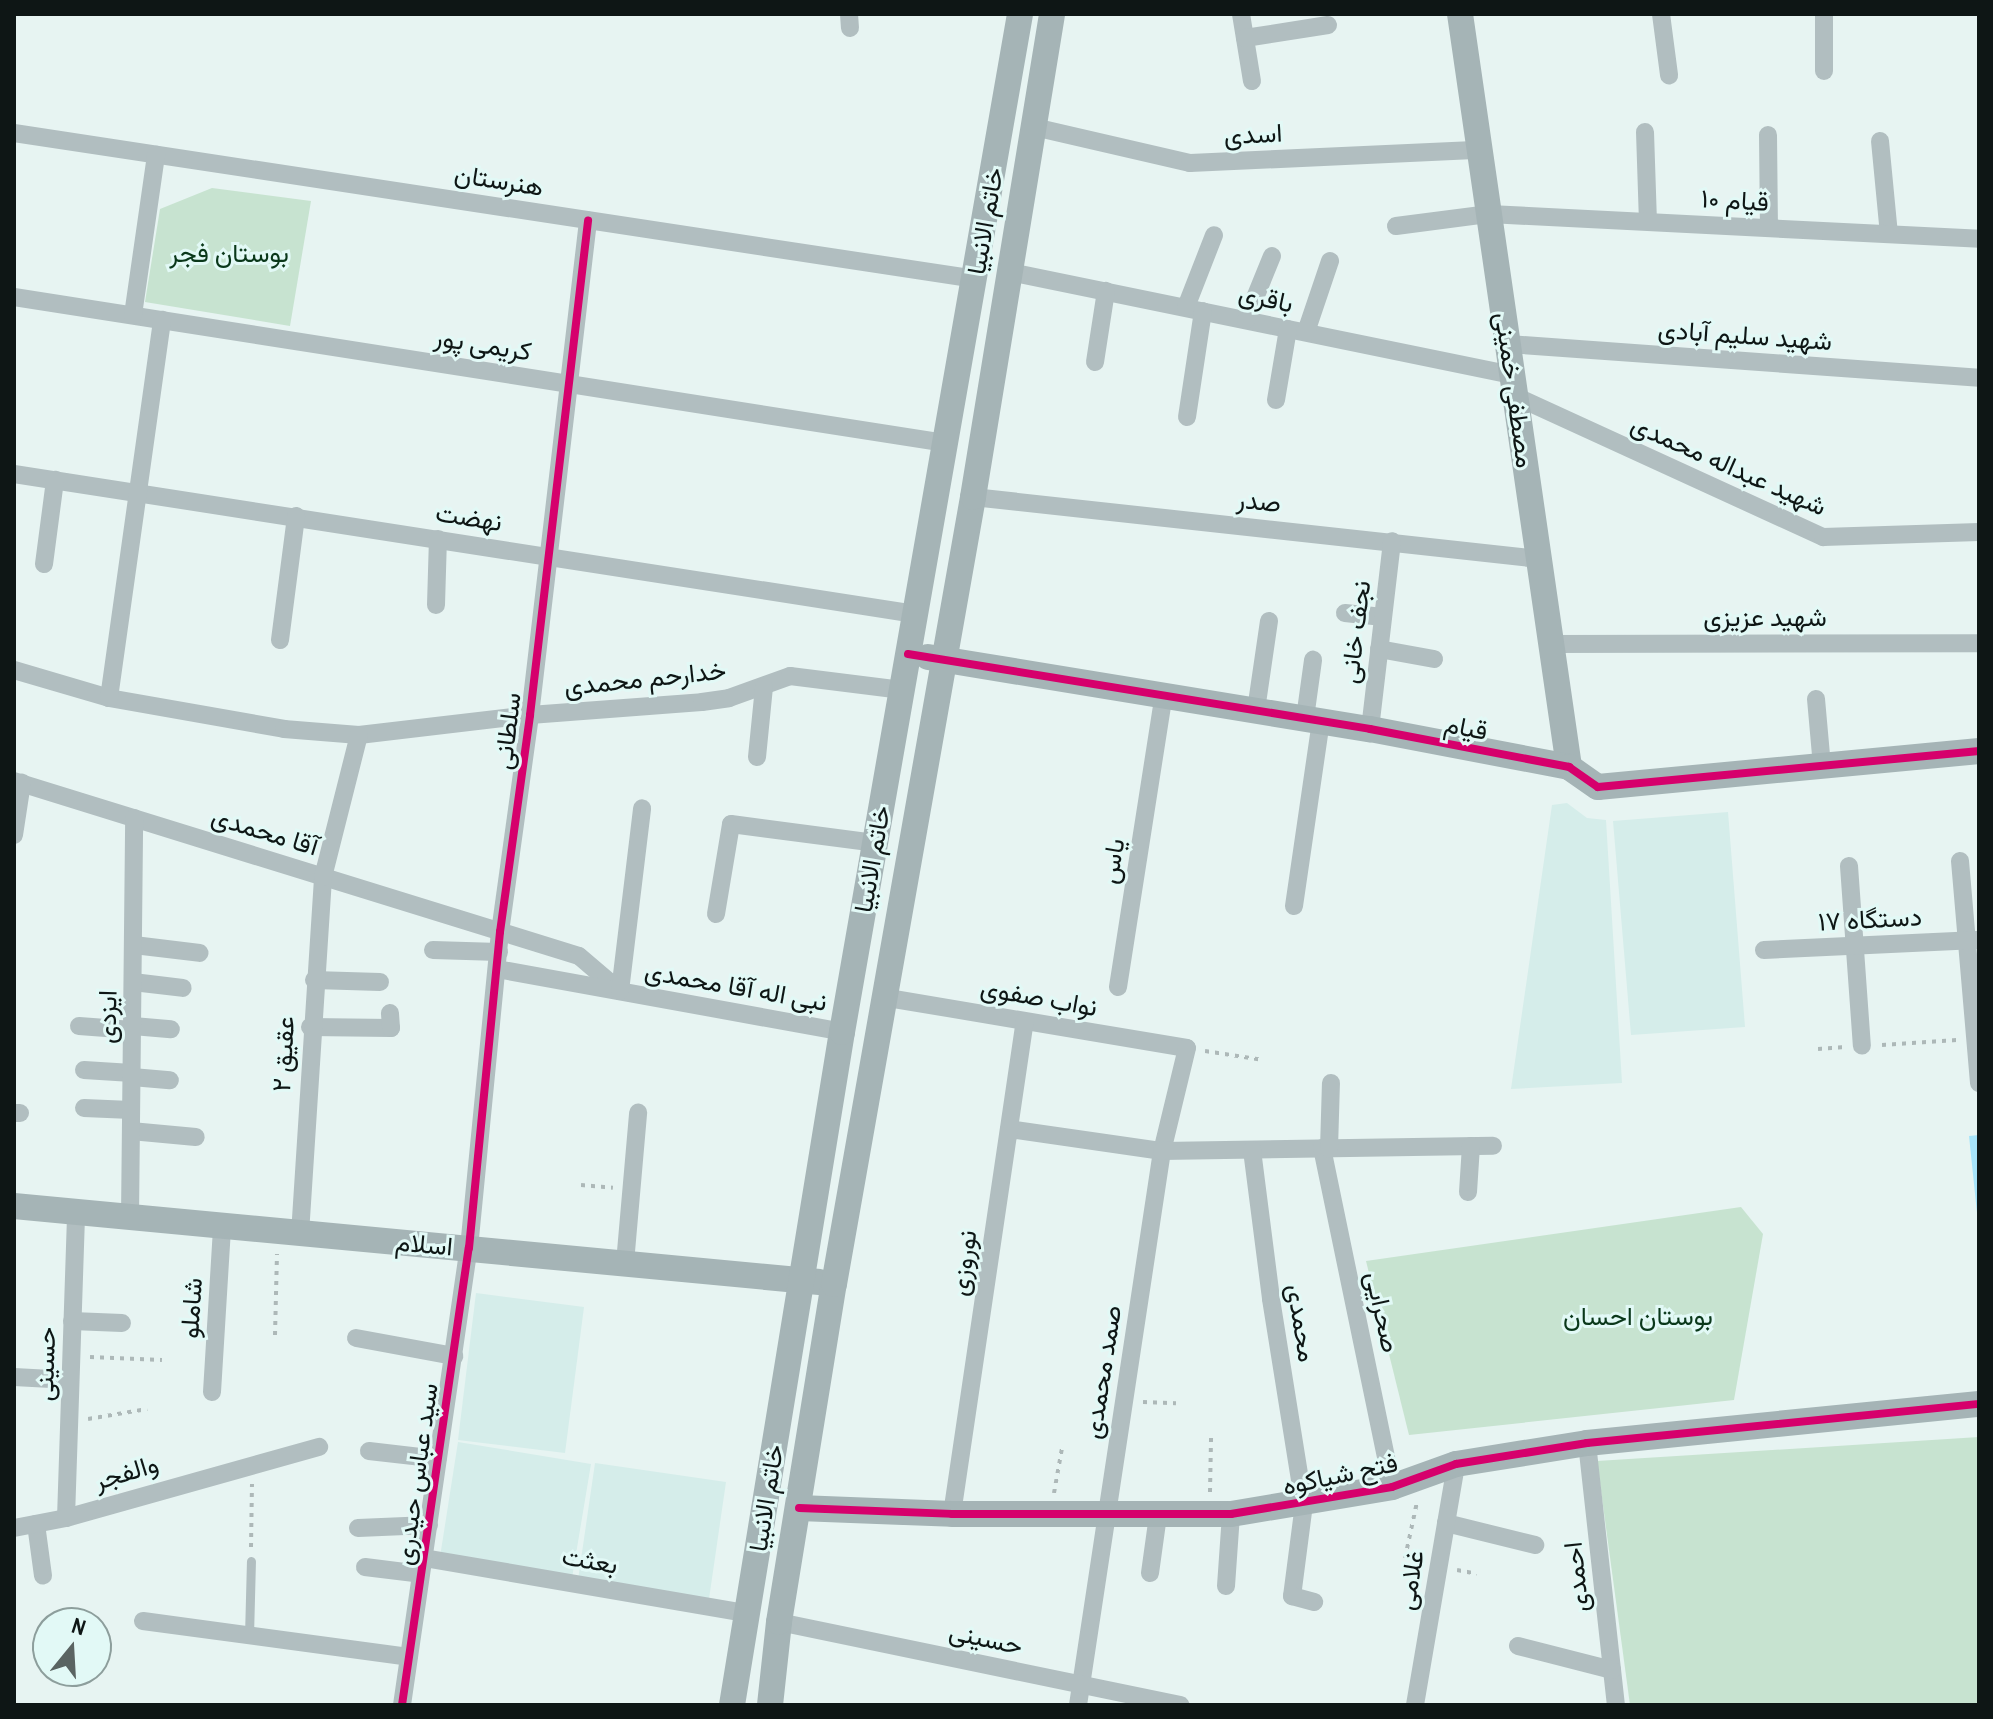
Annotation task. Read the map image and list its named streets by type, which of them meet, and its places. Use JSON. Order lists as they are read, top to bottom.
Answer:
{
  "streets": {
    "street": [
      "اسدی",
      "هنرستان",
      "قیام ۱۰",
      "خاتم الانبیا",
      "باقری",
      "شهید سلیم آبادی",
      "کریمی پور",
      "مصطفی خمینی",
      "شهید عبداله محمدی",
      "صدر",
      "نهضت",
      "شهید عزیزی",
      "نجف خانی",
      "خدارحم محمدی",
      "قیام",
      "سلطانی",
      "آقا محمدی",
      "یاس",
      "۱۷ دستگاه",
      "نبی اله آقا محمدی",
      "نواب صفوی",
      "ایزدی",
      "عقیق ۲",
      "اسلام",
      "نوروزی",
      "شاملو",
      "صحرایی",
      "محمدی",
      "حسینی",
      "صمد محمدی",
      "والفجر",
      "سید عباس حیدری",
      "فتح شیاکوه",
      "بعثت",
      "احمدی",
      "غلامی"
    ]
  },
  "crossings": [
    ["اسدی", "خاتم الانبیا"],
    ["اسدی", "مصطفی خمینی"],
    ["هنرستان", "خاتم الانبیا"],
    ["هنرستان", "سلطانی"],
    ["قیام ۱۰", "مصطفی خمینی"],
    ["خاتم الانبیا", "باقری"],
    ["خاتم الانبیا", "کریمی پور"],
    ["خاتم الانبیا", "صدر"],
    ["خاتم الانبیا", "نهضت"],
    ["خاتم الانبیا", "خدارحم محمدی"],
    ["خاتم الانبیا", "قیام"],
    ["خاتم الانبیا", "نبی اله آقا محمدی"],
    ["خاتم الانبیا", "نواب صفوی"],
    ["خاتم الانبیا", "اسلام"],
    ["خاتم الانبیا", "حسینی"],
    ["خاتم الانبیا", "فتح شیاکوه"],
    ["خاتم الانبیا", "بعثت"],
    ["باقری", "مصطفی خمینی"],
    ["باقری", "شهید عبداله محمدی"],
    ["شهید سلیم آبادی", "مصطفی خمینی"],
    ["کریمی پور", "سلطانی"],
    ["مصطفی خمینی", "شهید عبداله محمدی"],
    ["مصطفی خمینی", "صدر"],
    ["مصطفی خمینی", "شهید عزیزی"],
    ["مصطفی خمینی", "قیام"],
    ["صدر", "نجف خانی"],
    ["نهضت", "سلطانی"],
    ["نجف خانی", "قیام"],
    ["خدارحم محمدی", "سلطانی"],
    ["خدارحم محمدی", "عقیق ۲"],
    ["قیام", "یاس"],
    ["سلطانی", "آقا محمدی"],
    ["سلطانی", "نبی اله آقا محمدی"],
    ["سلطانی", "اسلام"],
    ["سلطانی", "سید عباس حیدری"],
    ["آقا محمدی", "نبی اله آقا محمدی"],
    ["آقا محمدی", "ایزدی"],
    ["آقا محمدی", "عقیق ۲"],
    ["نواب صفوی", "نوروزی"],
    ["نواب صفوی", "صمد محمدی"],
    ["ایزدی", "اسلام"],
    ["عقیق ۲", "اسلام"],
    ["اسلام", "شاملو"],
    ["اسلام", "حسینی"],
    ["اسلام", "سید عباس حیدری"],
    ["نوروزی", "فتح شیاکوه"],
    ["صحرایی", "فتح شیاکوه"],
    ["محمدی", "فتح شیاکوه"],
    ["حسینی", "صمد محمدی"],
    ["حسینی", "والفجر"],
    ["صمد محمدی", "فتح شیاکوه"],
    ["سید عباس حیدری", "بعثت"],
    ["فتح شیاکوه", "احمدی"],
    ["فتح شیاکوه", "غلامی"]
  ],
  "parks": ["بوستان فجر", "بوستان احسان"],
  "north": "top"
}
